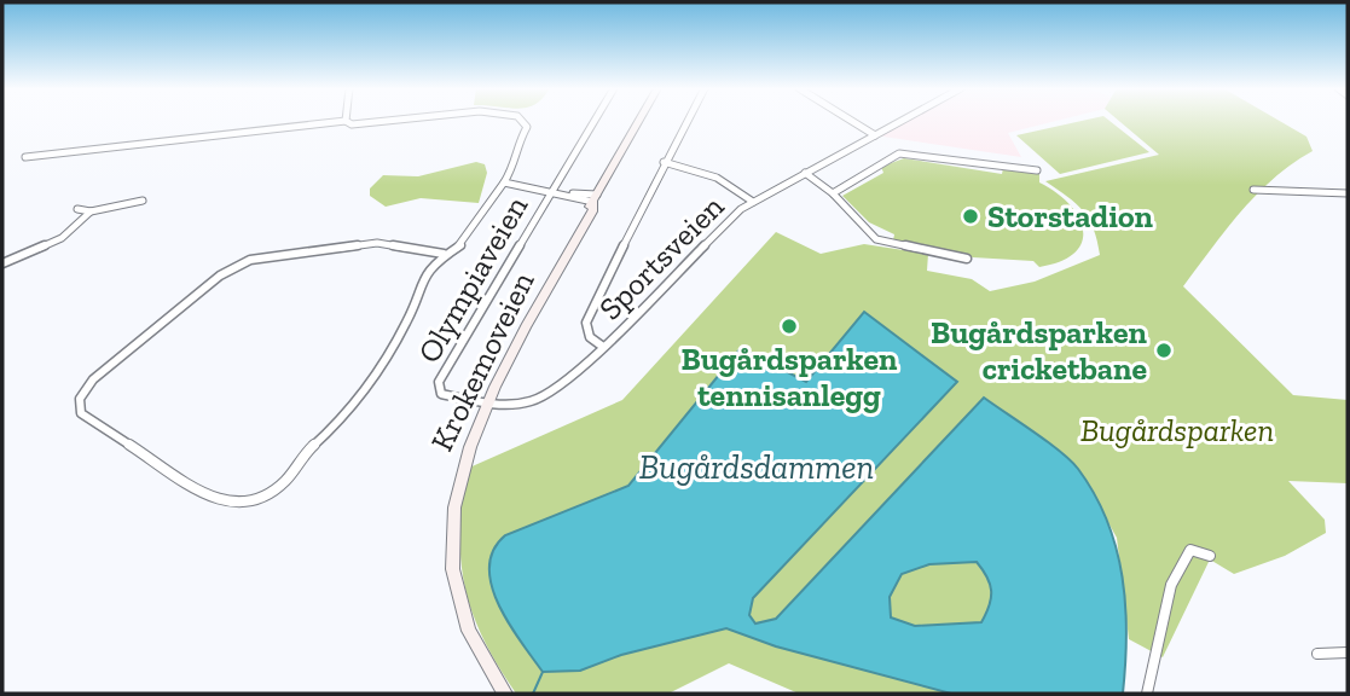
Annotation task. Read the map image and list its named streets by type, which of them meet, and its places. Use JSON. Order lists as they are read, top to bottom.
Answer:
{
  "streets": {
    "main road": ["Krokemoveien"],
    "street": ["Sportsveien", "Olympiaveien"]
  },
  "crossings": [
    ["Sportsveien", "Olympiaveien"],
    ["Sportsveien", "Krokemoveien"],
    ["Olympiaveien", "Krokemoveien"]
  ],
  "water": ["Bugårdsdammen"],
  "parks": ["Bugårdsparken"],
  "places": ["Storstadion", "Bugårdsparken tennisanlegg", "Bugårdsparken cricketbane"]
}
